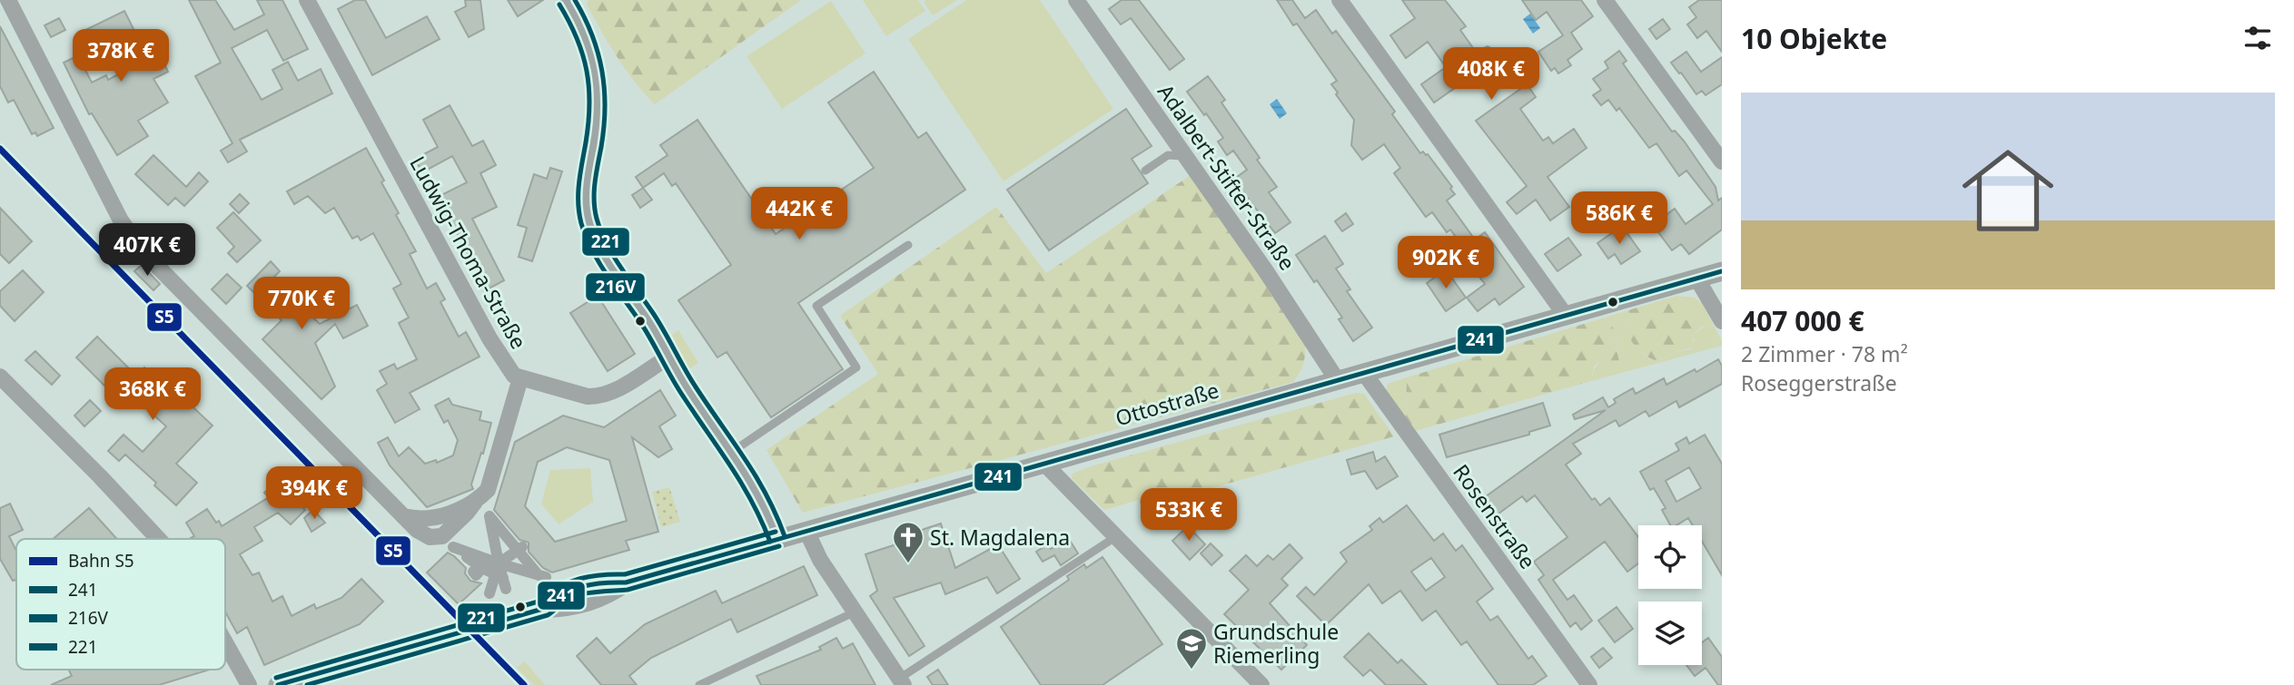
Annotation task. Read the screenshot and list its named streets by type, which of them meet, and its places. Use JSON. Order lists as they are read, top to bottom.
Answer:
{
  "streets": {
    "street": [
      "Adalbert-Stifter-Straße",
      "Ludwig-Thoma-Straße",
      "Ottostraße",
      "Rosenstraße"
    ]
  },
  "crossings": [
    ["Adalbert-Stifter-Straße", "Ottostraße"],
    ["Ottostraße", "Rosenstraße"]
  ],
  "places": {
    "church": ["St. Magdalena"],
    "school or university": ["Grundschule Riemerling"]
  },
  "lines": [
    "transit line 221",
    "transit line 216V",
    "rail line S5",
    "transit line 241"
  ],
  "legend": [
    "Bahn S5",
    "241",
    "216V",
    "221"
  ],
  "page": {
    "heading": "10 Objekte",
    "price": [
      "378K €",
      "408K €",
      "442K €",
      "586K €",
      "407K €",
      "902K €",
      "770K €",
      "368K €",
      "394K €",
      "533K €"
    ],
    "list": [
      {
        "name": "407 000 €",
        "note": "2 Zimmer · 78 m² · Roseggerstraße"
      }
    ]
  }
}
